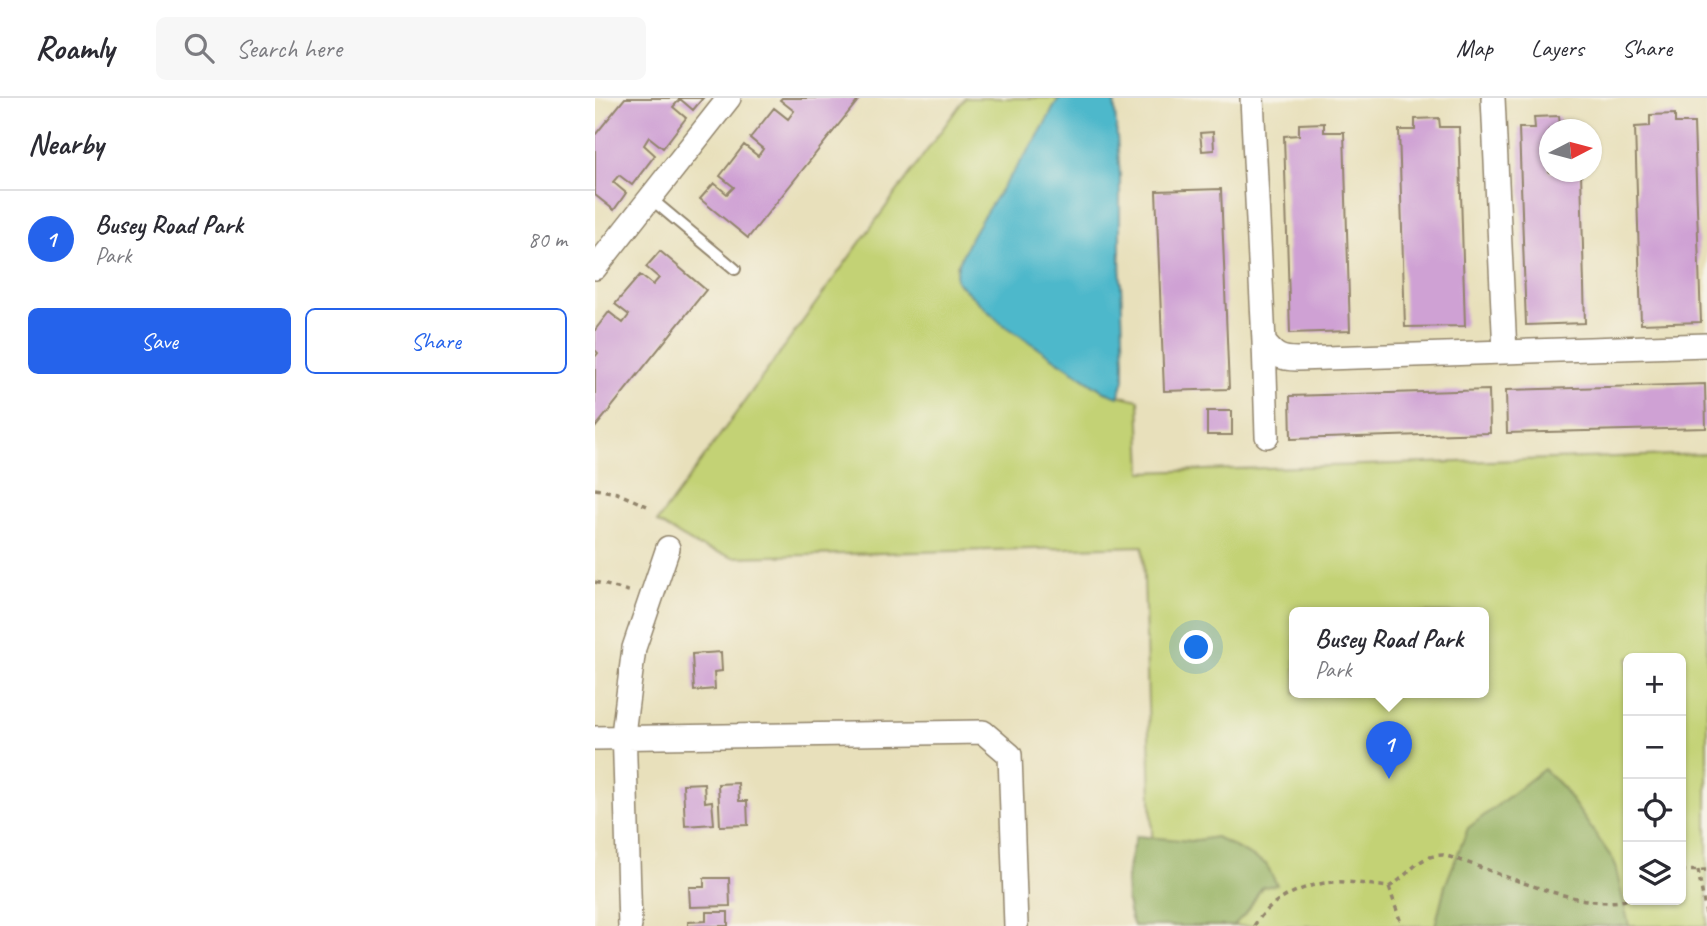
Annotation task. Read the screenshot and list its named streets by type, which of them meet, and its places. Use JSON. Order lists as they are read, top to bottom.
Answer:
{
  "north": "right",
  "page": {
    "header": "Roamly",
    "search": "Search here",
    "nav": ["Map", "Layers", "Share"],
    "heading": "Nearby",
    "list": [
      {
        "mark": "1",
        "name": "Busey Road Park",
        "note": "Park",
        "value": "80 m"
      }
    ],
    "buttons": ["Save", "Share"],
    "popup": ["Busey Road Park", "Park"],
    "map_buttons": ["+", "−"],
    "pins": "1"
  }
}
